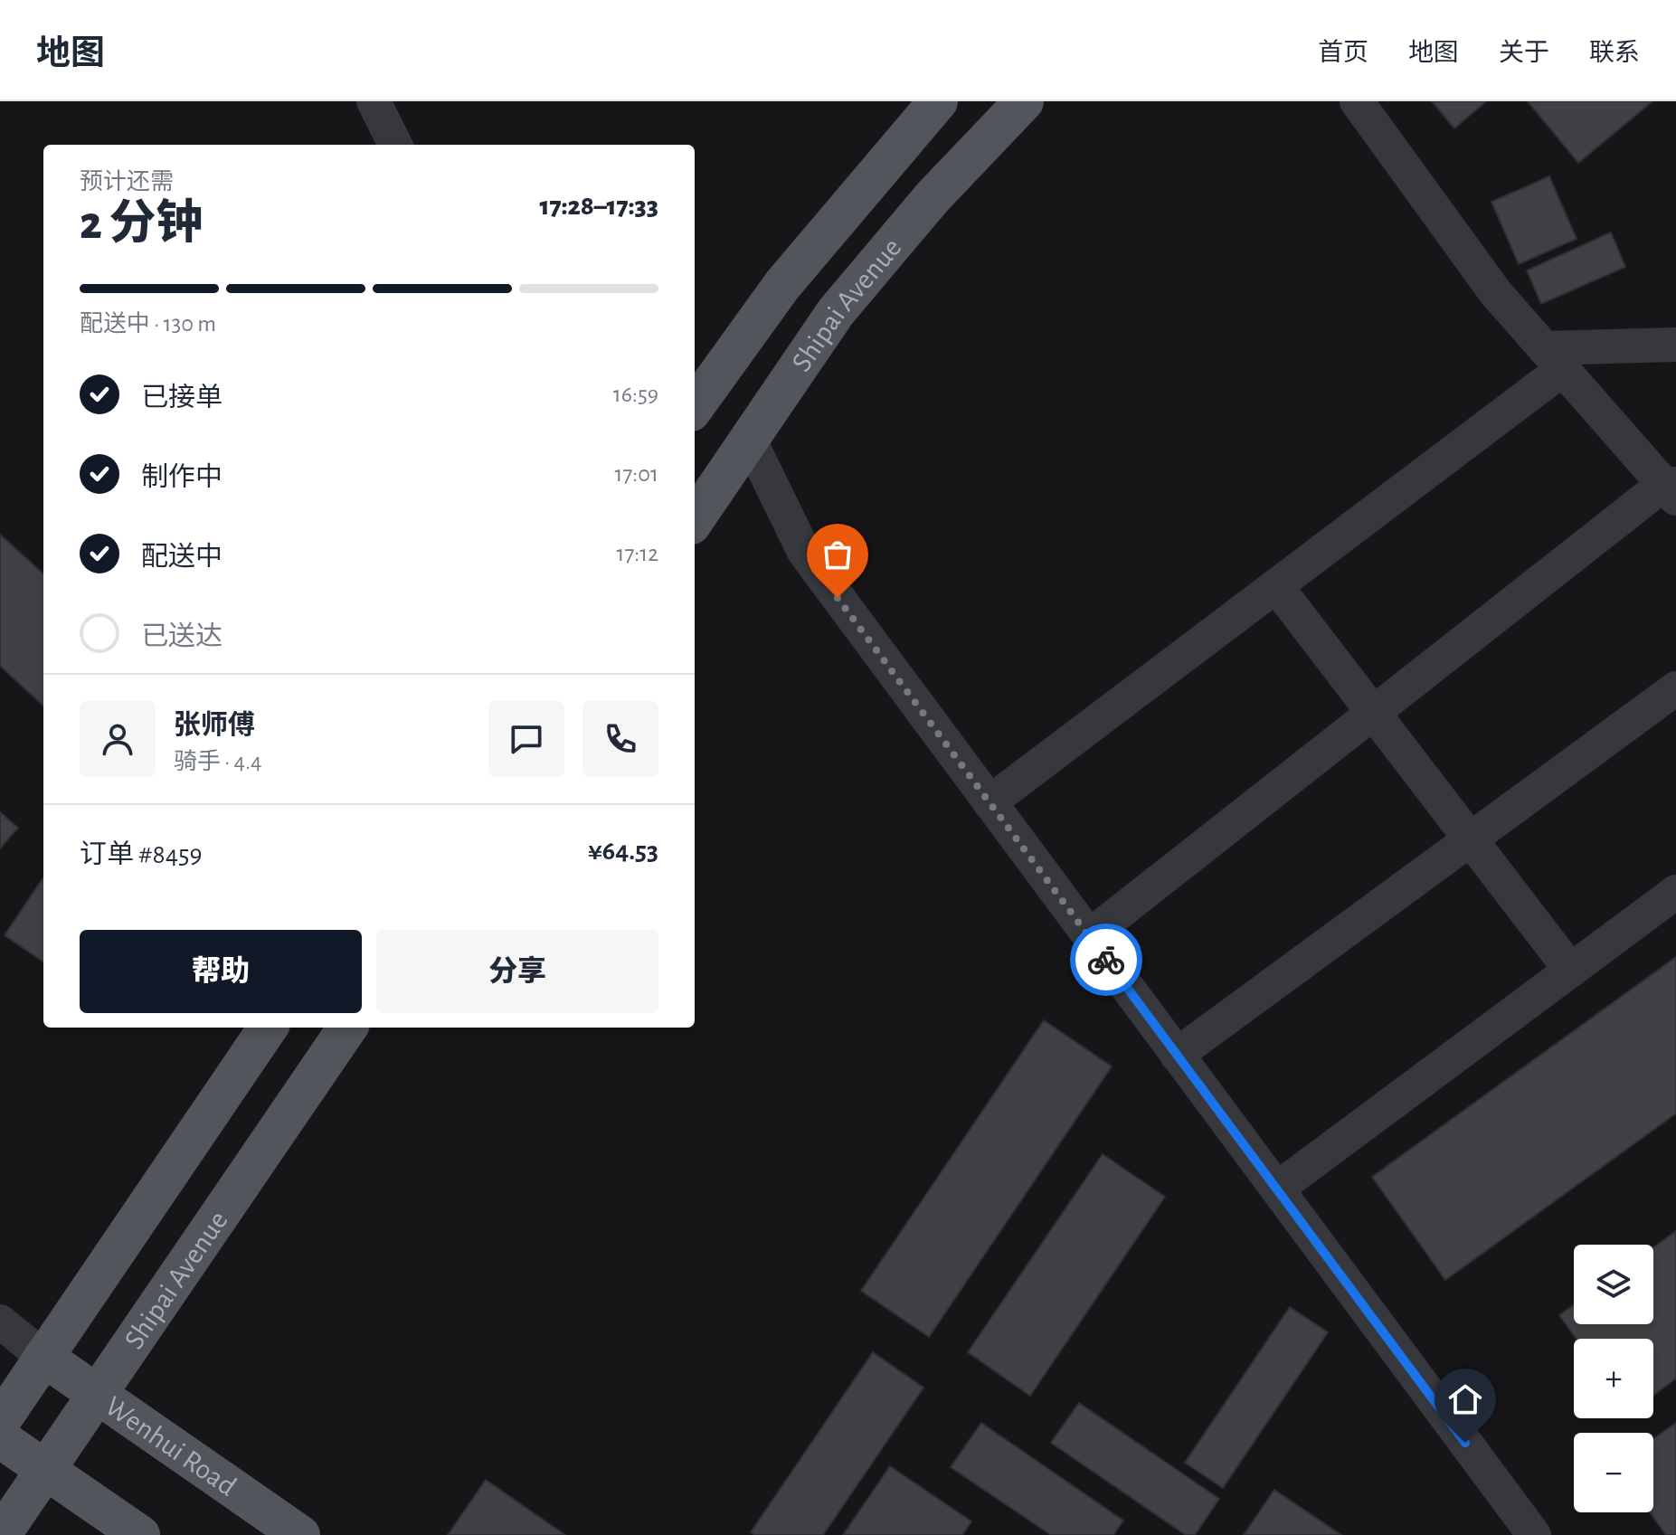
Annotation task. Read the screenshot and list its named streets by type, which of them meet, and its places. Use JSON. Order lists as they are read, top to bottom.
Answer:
{
  "streets": {
    "main road": ["Shipai Avenue", "Wenhui Road"]
  },
  "crossings": [
    ["Shipai Avenue", "Wenhui Road"]
  ],
  "page": {
    "header": "地图",
    "nav": [
      "首页",
      "地图",
      "关于",
      "联系"
    ],
    "heading": ["2 分钟", "预计还需", "17:28–17:33"],
    "panel": [
      "张师傅",
      "骑手 · 4.4",
      "订单 #8459",
      "¥64.53"
    ],
    "bar": "配送中 · 130 m",
    "list": [
      ["已接单", "16:59"],
      ["制作中", "17:01"],
      ["配送中", "17:12"],
      "已送达"
    ],
    "buttons": ["帮助", "分享"],
    "map_buttons": ["+", "−"]
  }
}
